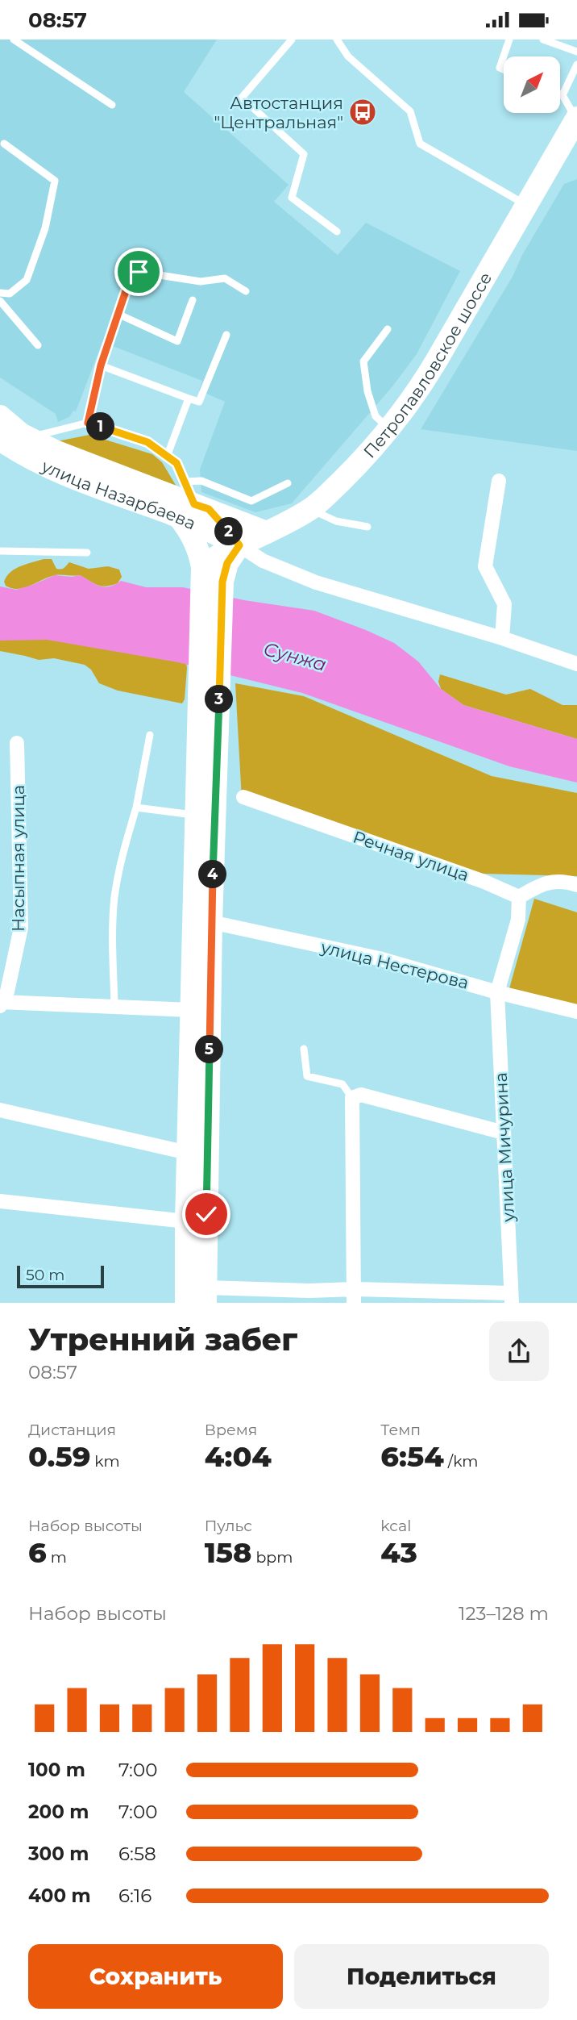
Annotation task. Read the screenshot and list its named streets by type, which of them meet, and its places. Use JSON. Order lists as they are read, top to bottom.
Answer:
{
  "streets": {
    "main road": ["Петропавловское шоссе", "улица Назарбаева"],
    "street": [
      "Речная улица",
      "Насыпная улица",
      "улица Нестерова",
      "улица Мичурина"
    ]
  },
  "crossings": [
    ["Петропавловское шоссе", "улица Назарбаева"],
    ["Речная улица", "улица Мичурина"],
    ["улица Нестерова", "улица Мичурина"]
  ],
  "water": ["Сунжа"],
  "places": {
    "bus stop": ["Автостанция \"Центральная\""]
  },
  "scale_bar": "50 m",
  "north": "top right",
  "page": {
    "status": "08:57",
    "pins": [
      "1",
      "2",
      "3",
      "4",
      "5"
    ],
    "scale": "50 m",
    "heading": ["Утренний забег", "08:57"],
    "stats": [
      ["Дистанция", "0.59 km"],
      ["Время", "4:04"],
      ["Темп", "6:54 /km"],
      ["Набор высоты", "6 m"],
      ["Пульс", "158 bpm"],
      ["kcal", "43"]
    ],
    "chart": ["Набор высоты", "123–128 m"],
    "list": [
      {
        "name": "100 m",
        "note": "7:00"
      },
      {
        "name": "200 m",
        "note": "7:00"
      },
      {
        "name": "300 m",
        "note": "6:58"
      },
      {
        "name": "400 m",
        "note": "6:16"
      }
    ],
    "buttons": ["Сохранить", "Поделиться"]
  }
}
